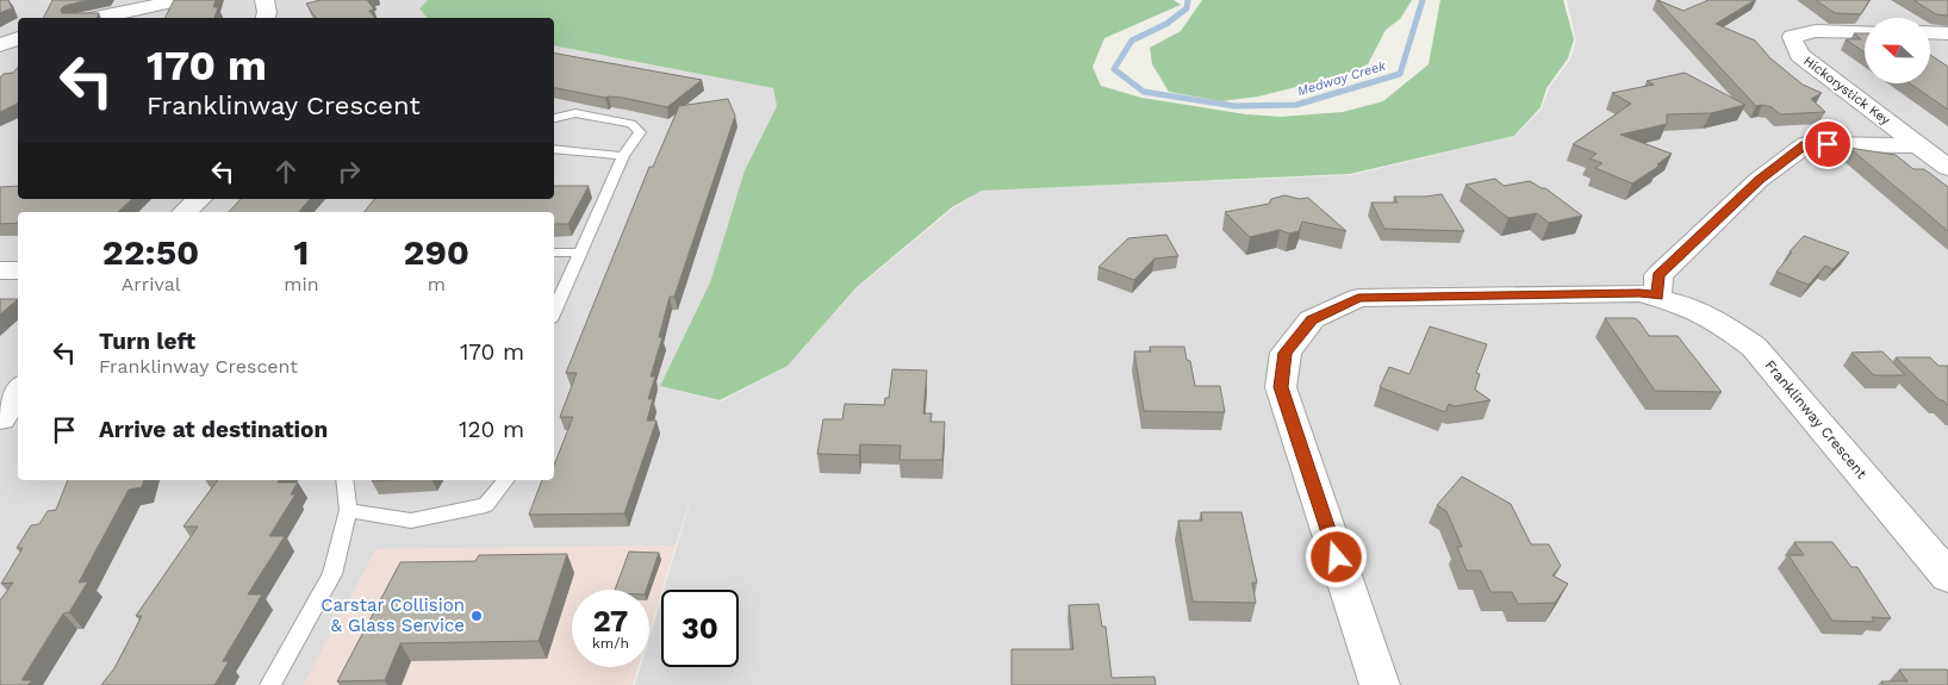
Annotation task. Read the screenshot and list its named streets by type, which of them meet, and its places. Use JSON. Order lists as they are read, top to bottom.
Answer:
{
  "streets": {
    "street": ["Hickorystick Key", "Franklinway Crescent"]
  },
  "water": ["Medway Creek"],
  "places": ["Carstar Collision & Glass Service"],
  "north": "left",
  "page": {
    "turn": ["170 m", "Franklinway Crescent"],
    "eta": [
      "22:50",
      "Arrival",
      "1",
      "min",
      "290",
      "m"
    ],
    "list": [
      {
        "name": "Turn left",
        "note": "Franklinway Crescent",
        "value": "170 m"
      },
      {
        "name": "Arrive at destination",
        "value": "120 m"
      }
    ],
    "speed": "27 km/h",
    "limit": "30"
  }
}
